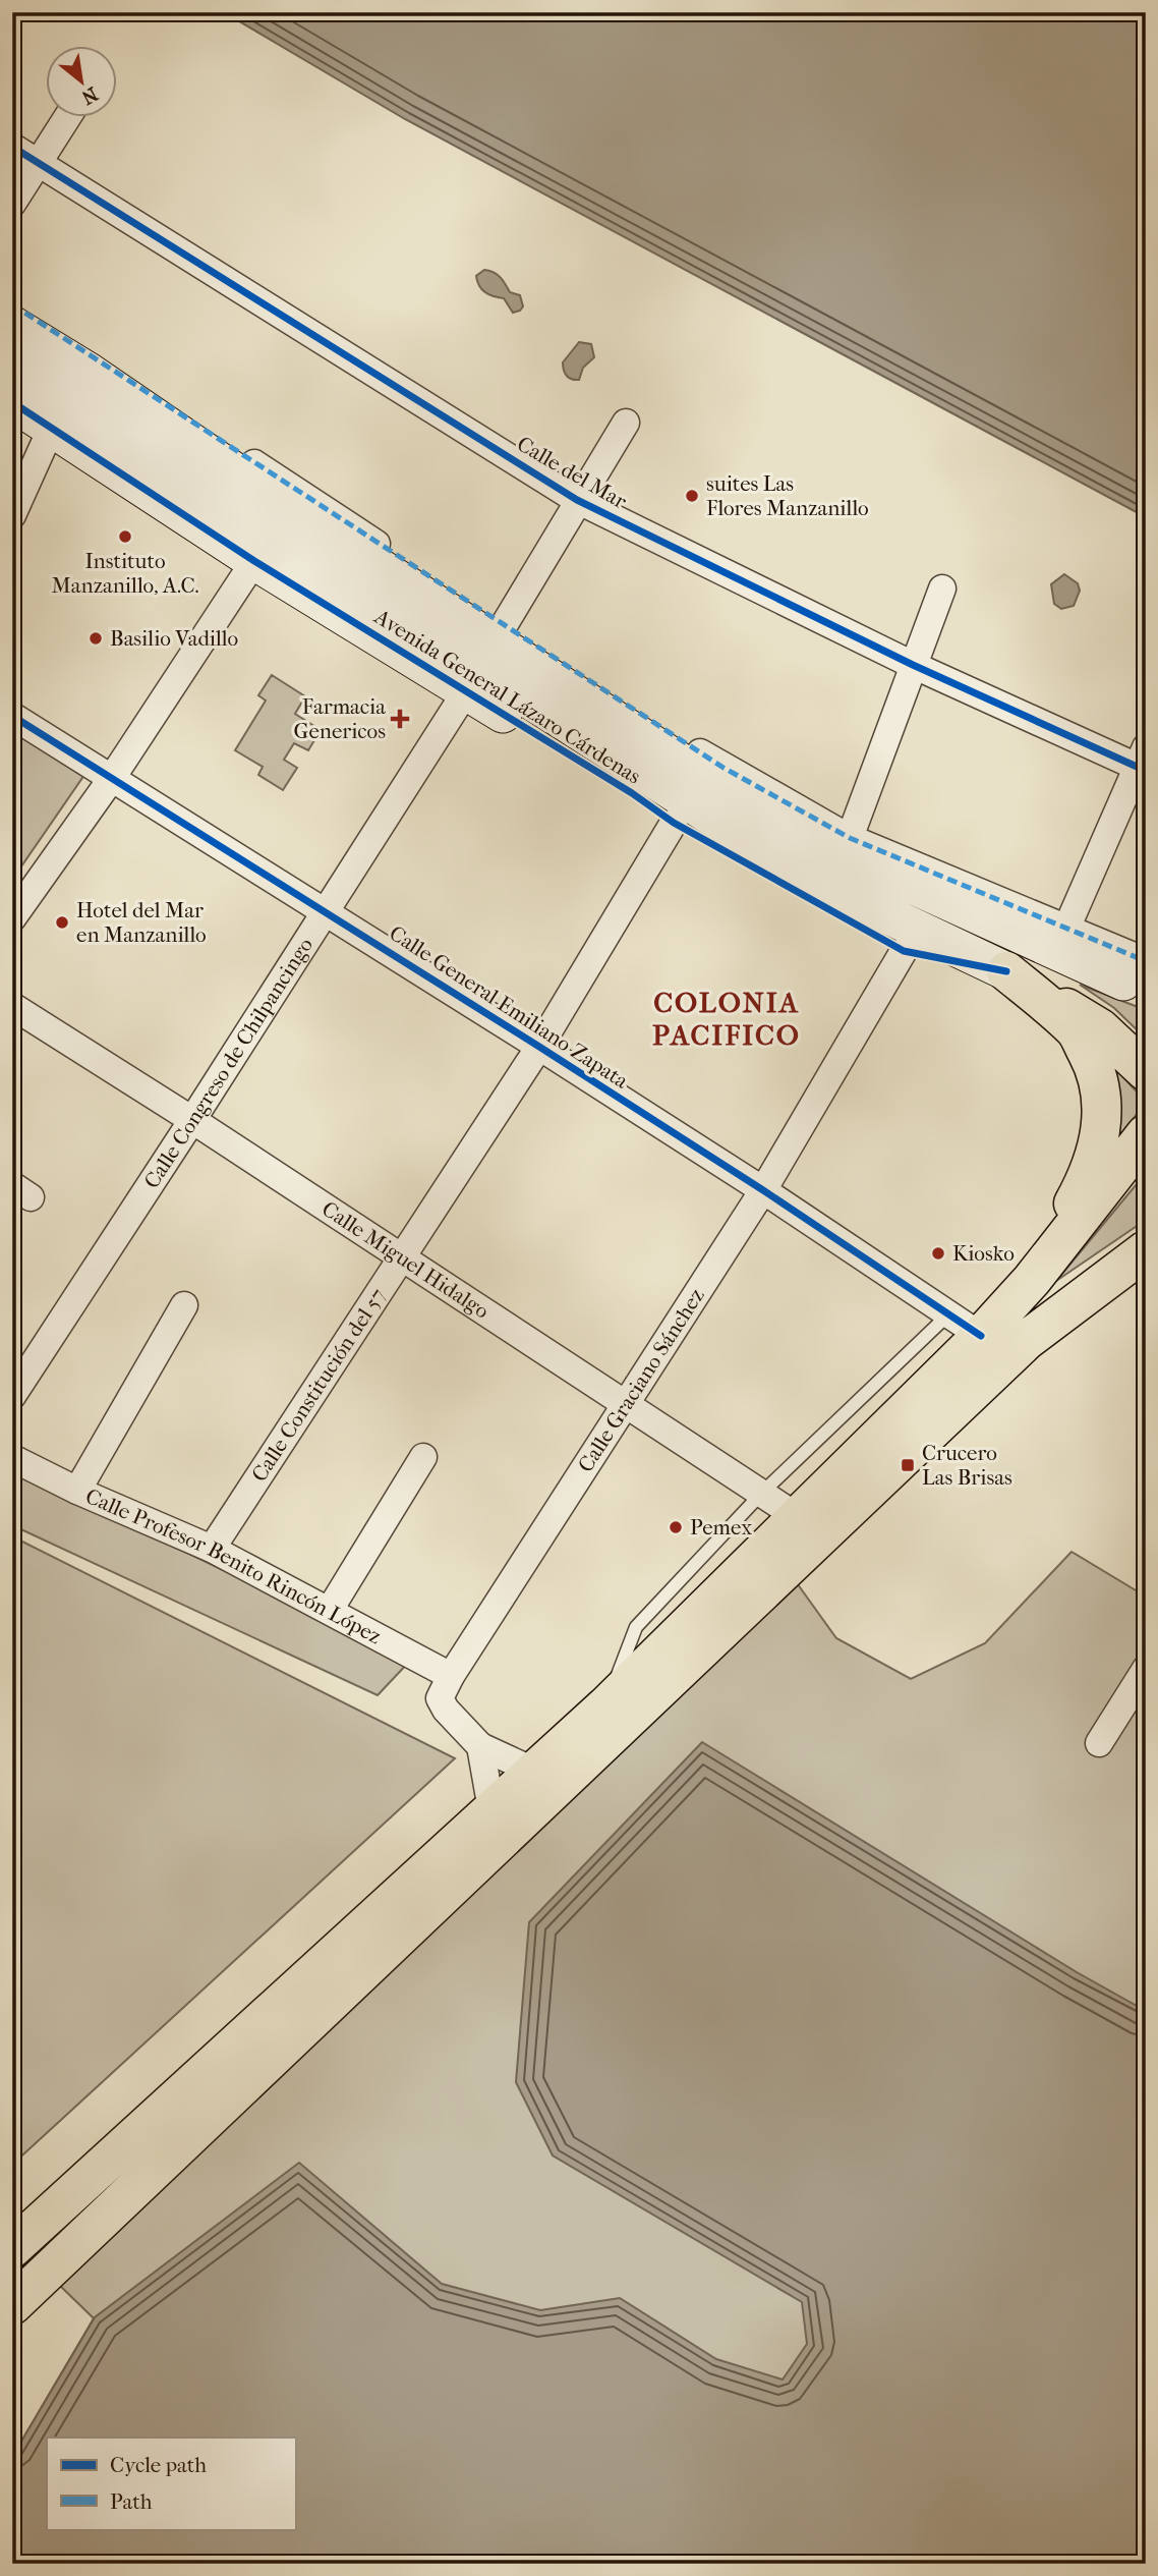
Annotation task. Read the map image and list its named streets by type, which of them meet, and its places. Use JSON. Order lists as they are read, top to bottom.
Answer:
{
  "streets": {
    "street": [
      "Calle del Mar",
      "Avenida General Lázaro Cárdenas",
      "Calle General Emiliano Zapata",
      "Calle Congreso de Chilpancingo",
      "Calle Miguel Hidalgo",
      "Calle Graciano Sánchez",
      "Calle Constitución del 57",
      "Calle Profesor Benito Rincón López"
    ]
  },
  "crossings": [
    ["Avenida General Lázaro Cárdenas", "Calle Congreso de Chilpancingo"],
    ["Avenida General Lázaro Cárdenas", "Calle Graciano Sánchez"],
    ["Avenida General Lázaro Cárdenas", "Calle Constitución del 57"],
    ["Calle General Emiliano Zapata", "Calle Congreso de Chilpancingo"],
    ["Calle General Emiliano Zapata", "Calle Graciano Sánchez"],
    ["Calle General Emiliano Zapata", "Calle Constitución del 57"],
    ["Calle Congreso de Chilpancingo", "Calle Miguel Hidalgo"],
    ["Calle Miguel Hidalgo", "Calle Graciano Sánchez"],
    ["Calle Miguel Hidalgo", "Calle Constitución del 57"],
    ["Calle Graciano Sánchez", "Calle Profesor Benito Rincón López"],
    ["Calle Constitución del 57", "Calle Profesor Benito Rincón López"]
  ],
  "districts": ["COLONIA PACIFICO"],
  "places": {
    "other": [
      "suites Las Flores Manzanillo",
      "Instituto Manzanillo, A.C.",
      "Basilio Vadillo",
      "Hotel del Mar en Manzanillo",
      "Kiosko",
      "Pemex"
    ],
    "health": ["Farmacia Genericos"],
    "transit": ["Crucero Las Brisas"]
  },
  "legend": ["Cycle path", "Path"],
  "north": "bottom right"
}
